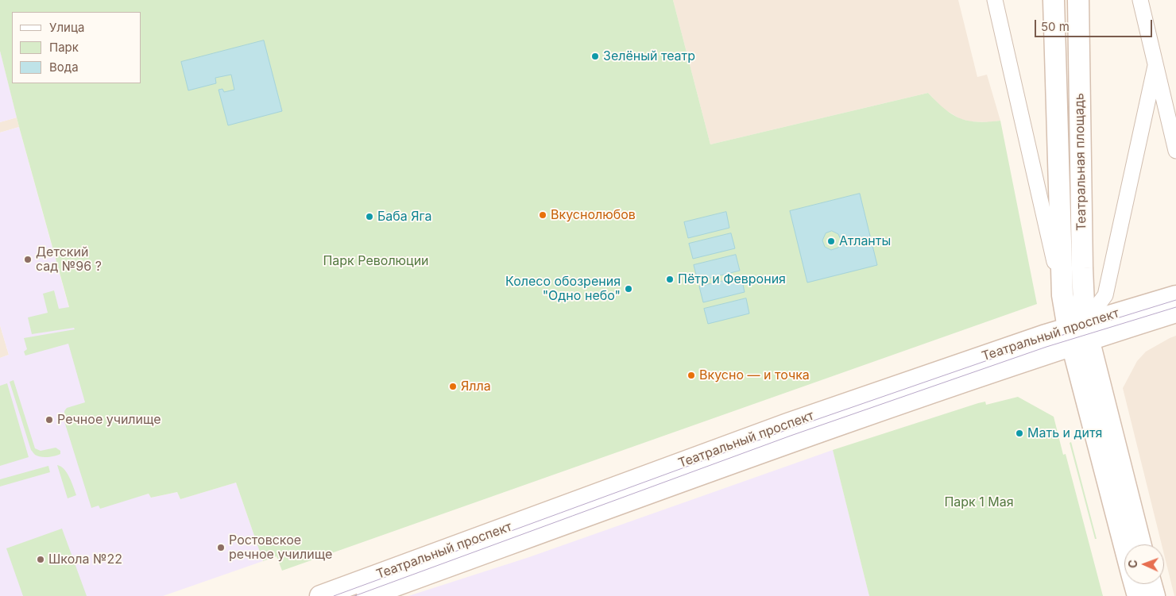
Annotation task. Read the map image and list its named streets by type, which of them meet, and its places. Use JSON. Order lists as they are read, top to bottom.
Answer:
{
  "streets": {
    "main road": ["Театральная площадь", "Театральный проспект"]
  },
  "crossings": [
    ["Театральная площадь", "Театральный проспект"]
  ],
  "parks": ["Парк Революции", "Парк 1 Мая"],
  "places": [
    "Зелёный театр",
    "Вкуснолюбов",
    "Баба Яга",
    "Атланты",
    "Детский сад №96 ?",
    "Пётр и Феврония",
    "Колесо обозрения \"Одно небо\"",
    "Вкусно — и точка",
    "Ялла",
    "Речное училище",
    "Мать и дитя",
    "Ростовское речное училище",
    "Школа №22"
  ],
  "legend": ["Улица", "Парк", "Вода"],
  "scale_bar": "50 m",
  "north": "left"
}
